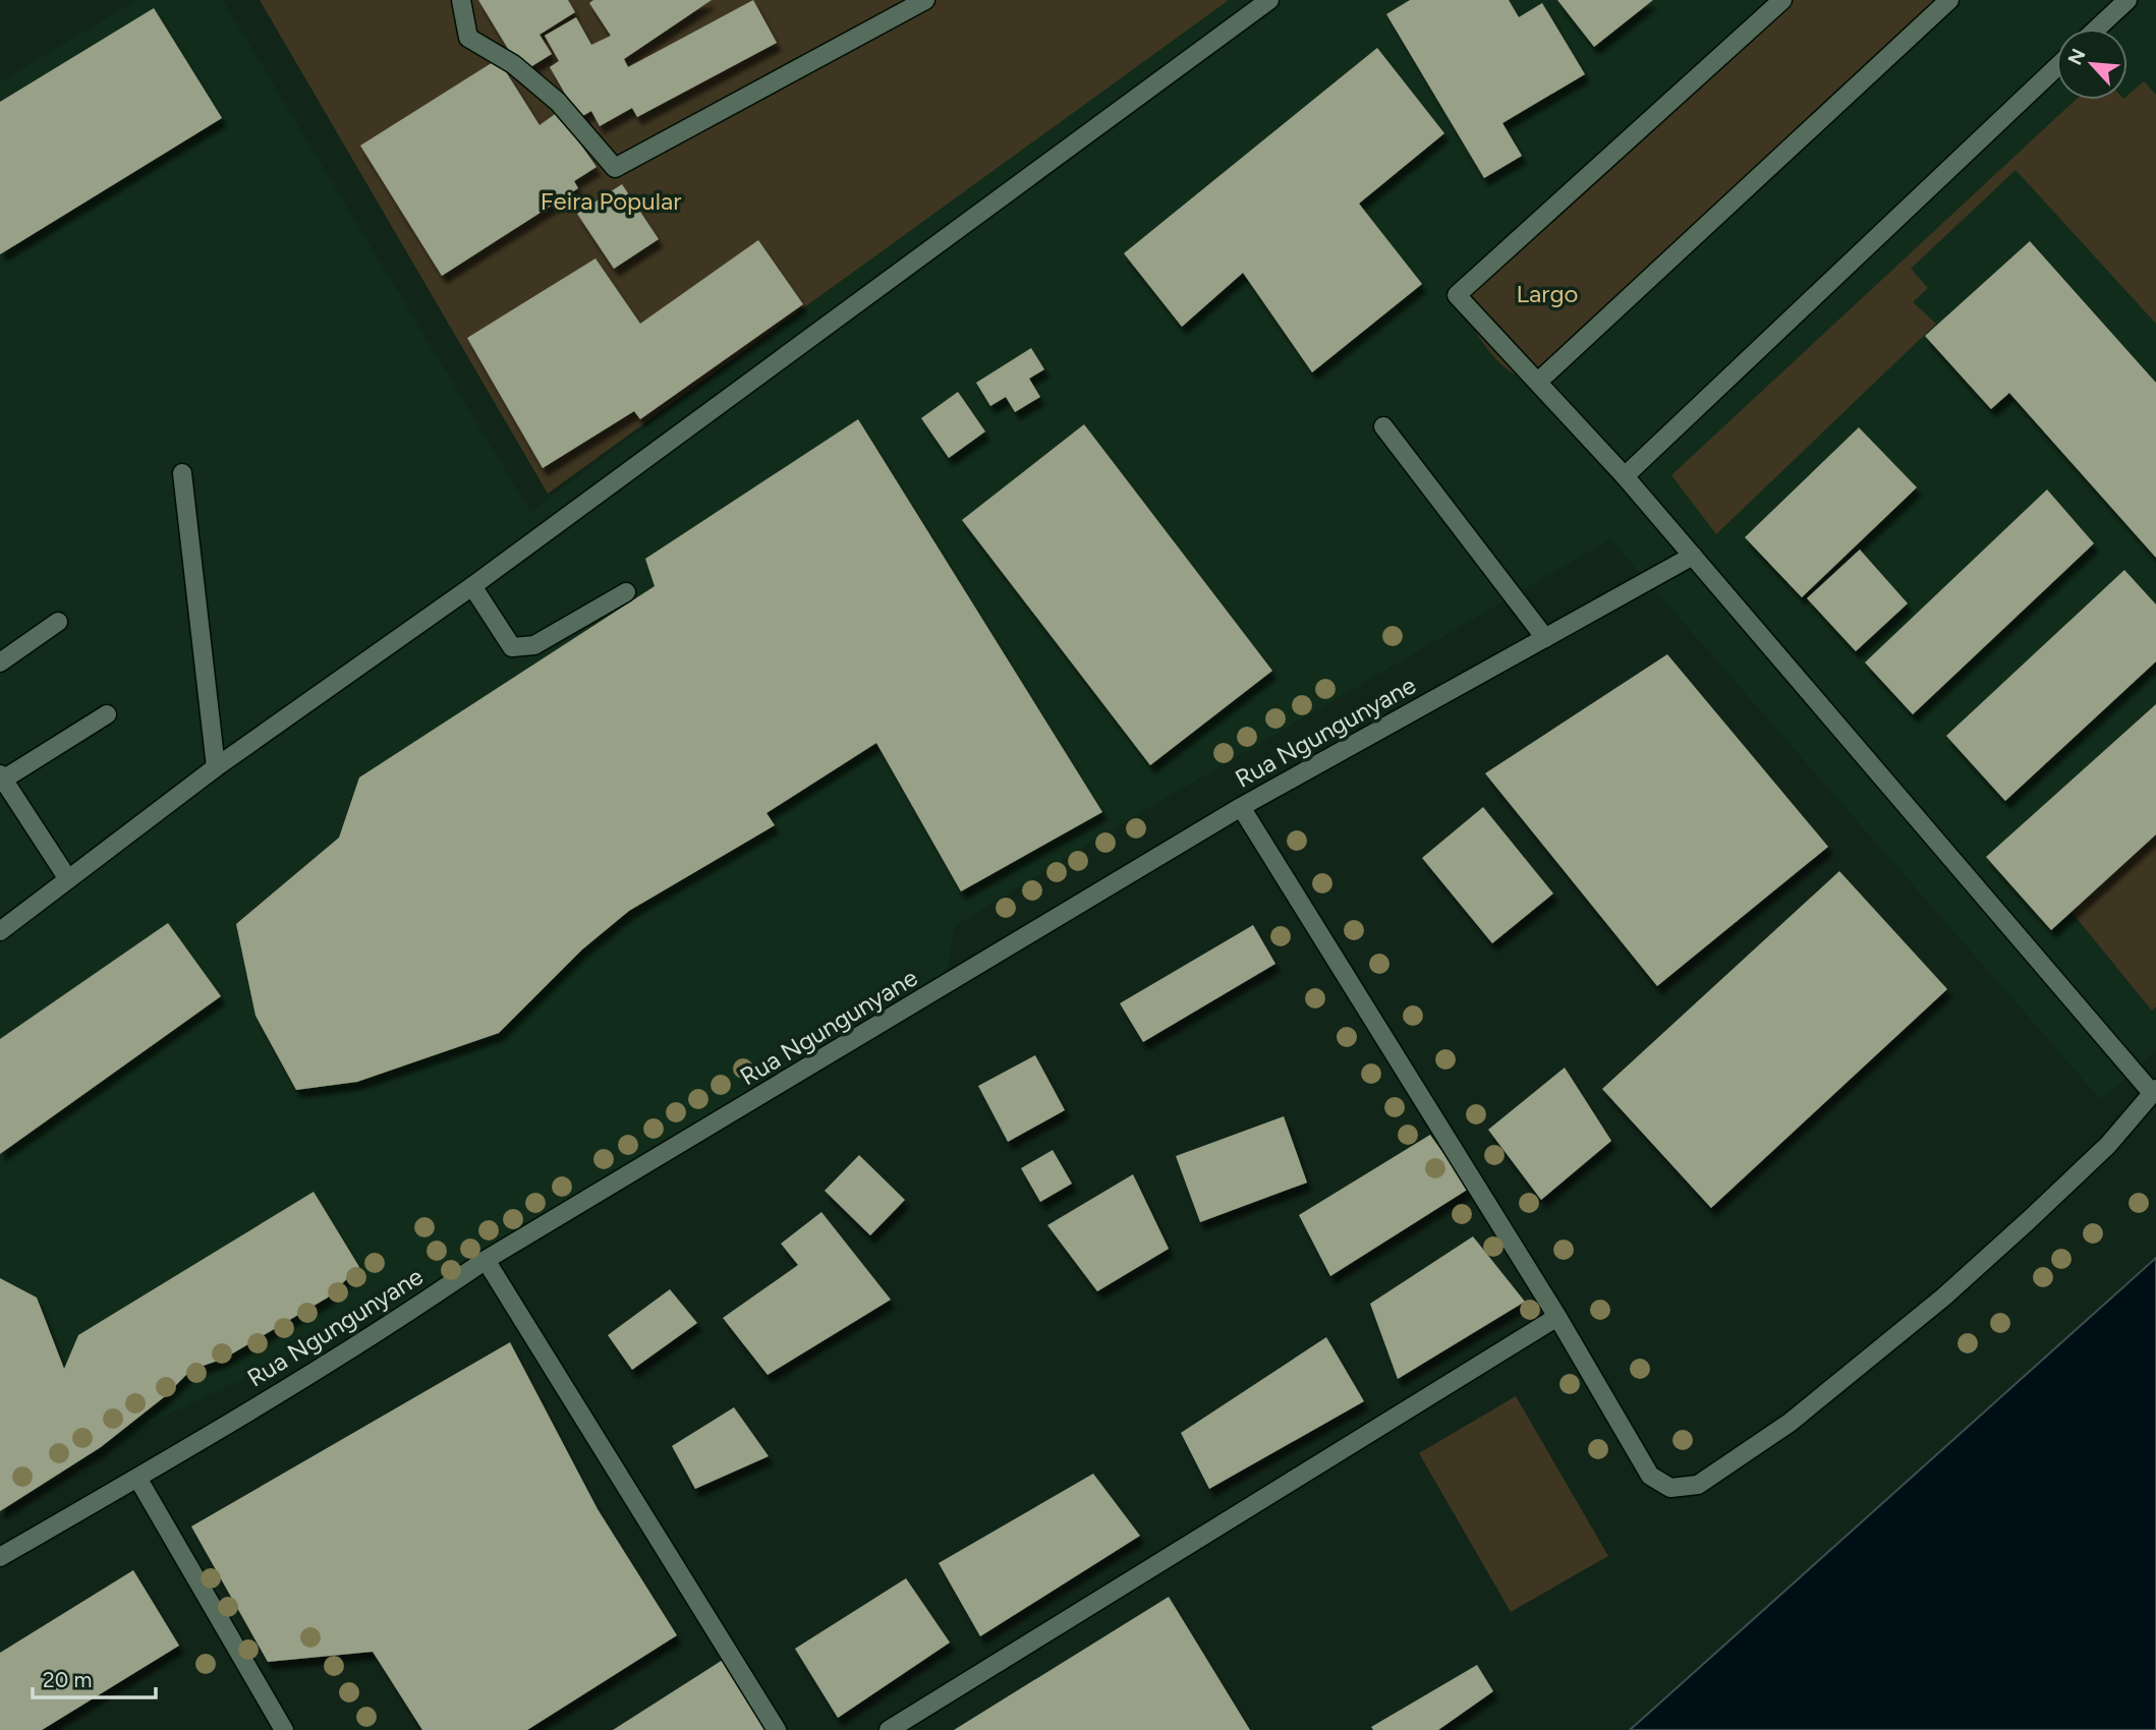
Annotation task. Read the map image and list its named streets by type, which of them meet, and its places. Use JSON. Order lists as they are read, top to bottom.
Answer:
{
  "streets": {
    "street": ["Rua Ngungunyane"]
  },
  "parks": ["Feira Popular", "Largo"],
  "scale_bar": "20 m",
  "north": "top left"
}
